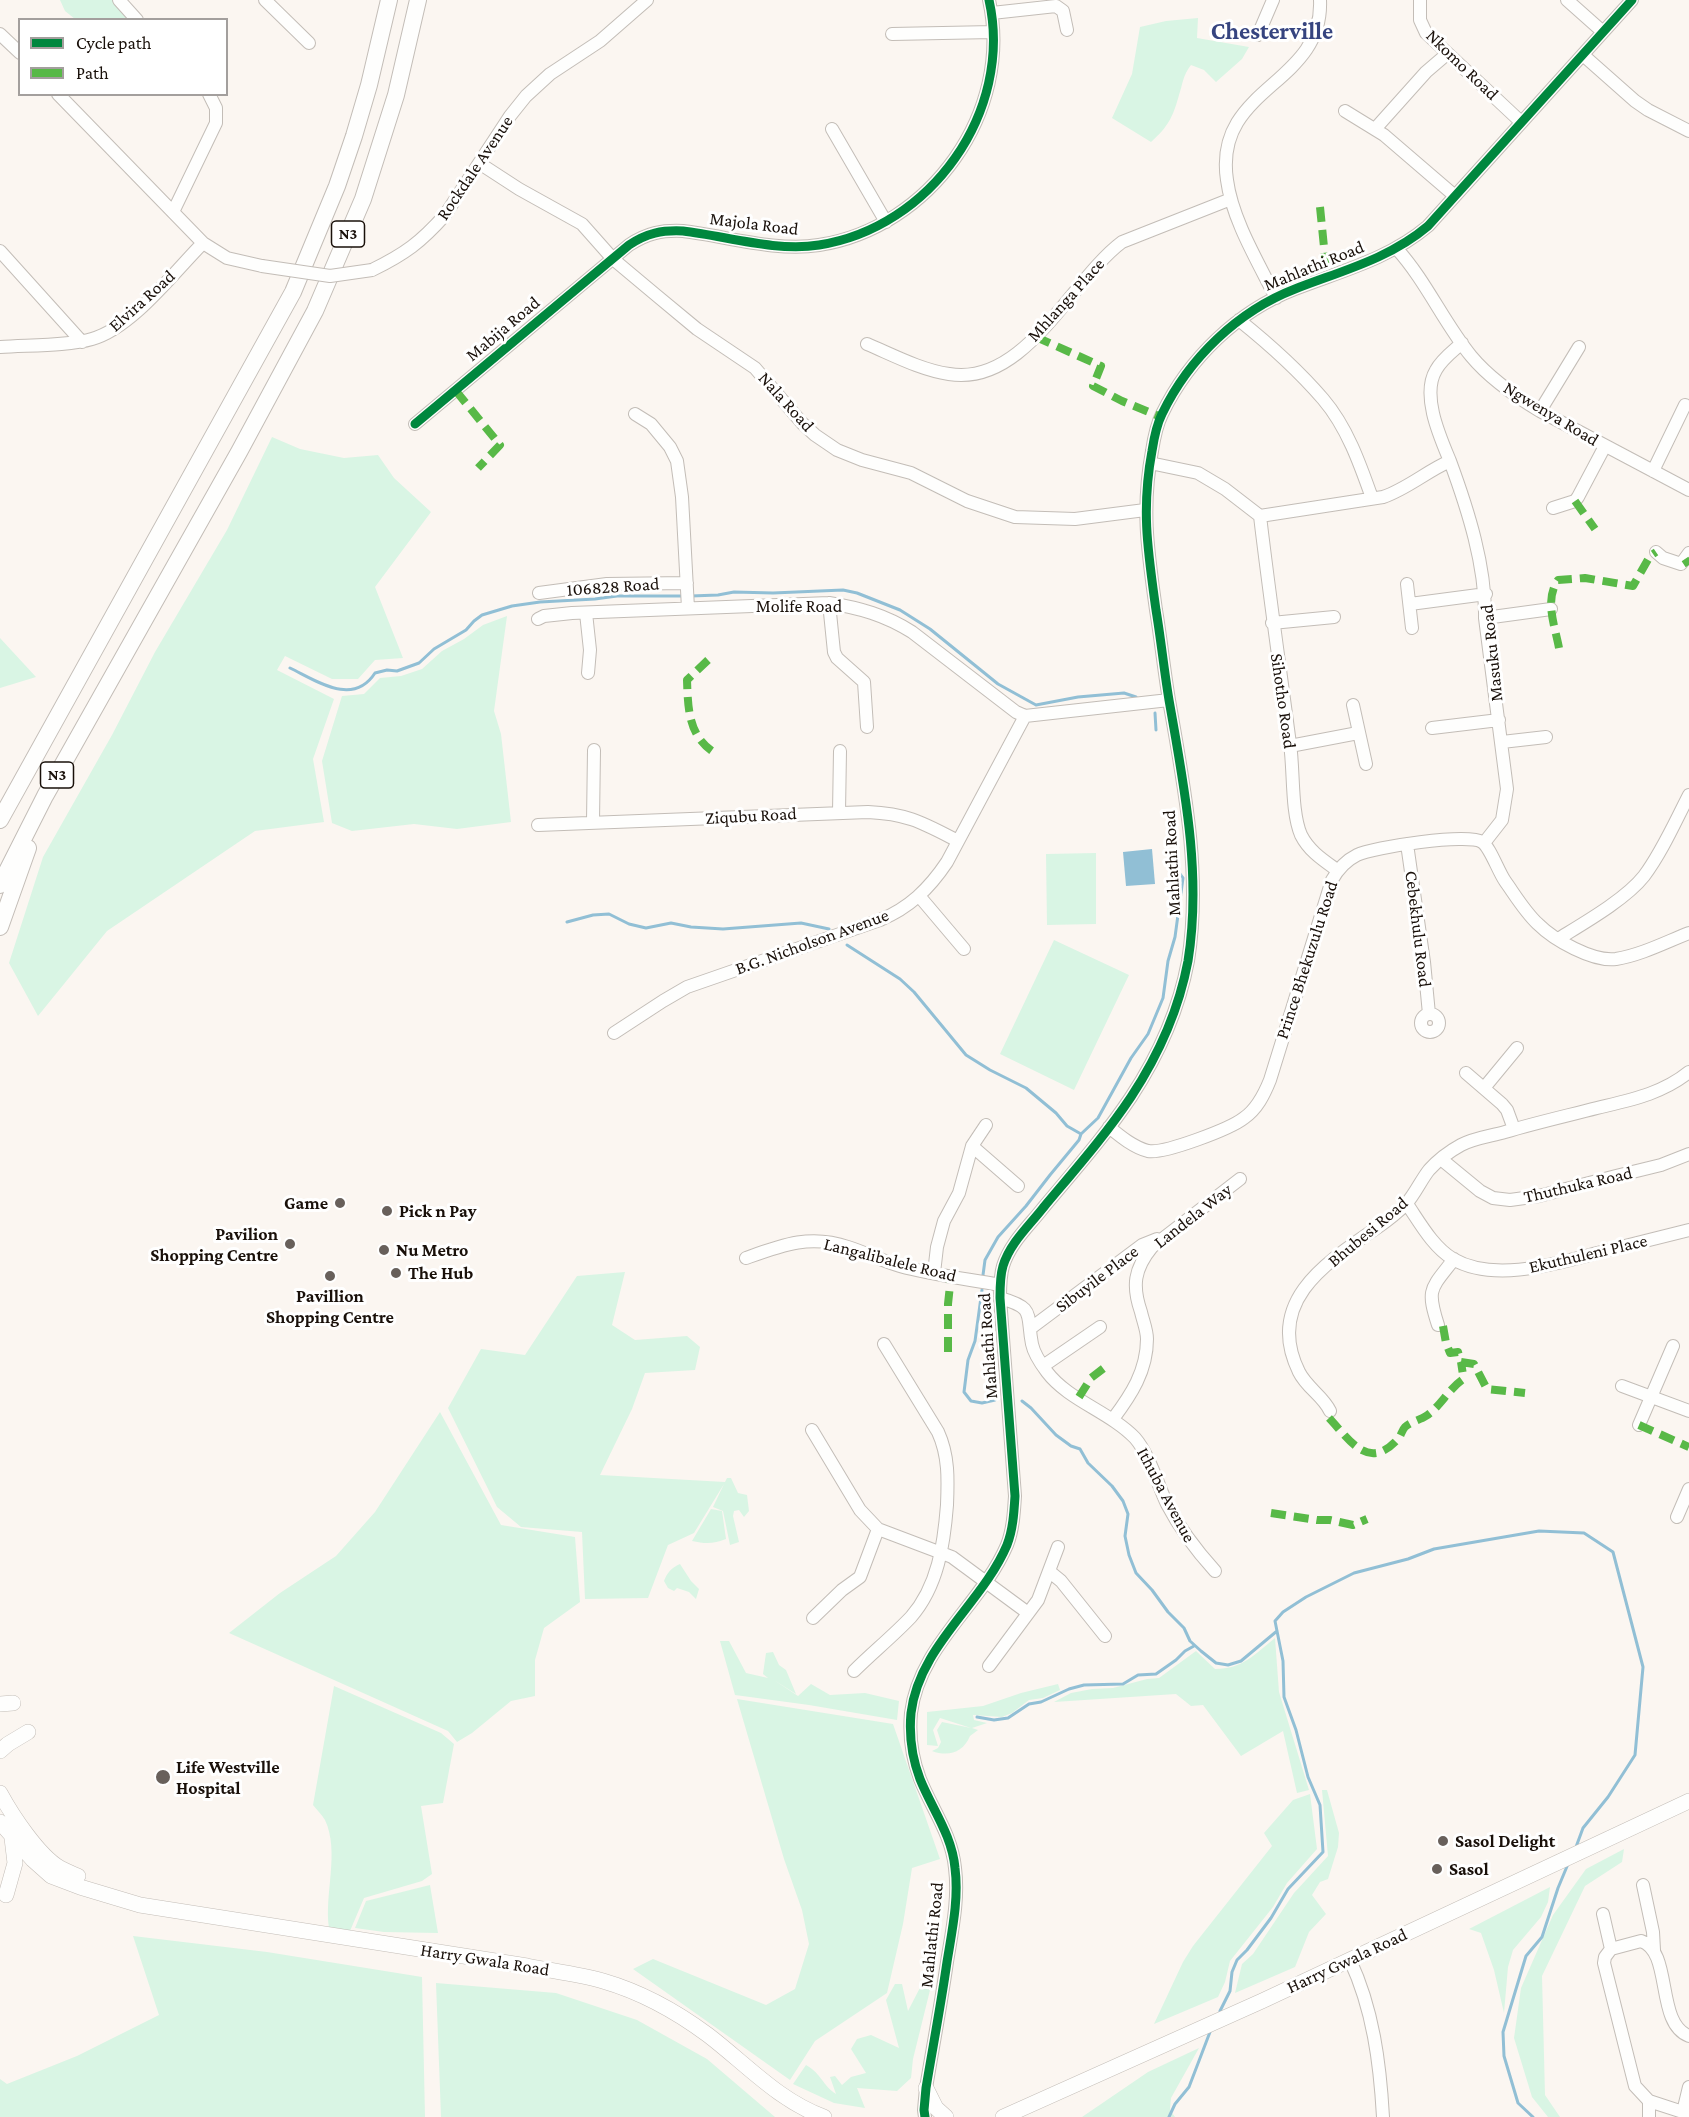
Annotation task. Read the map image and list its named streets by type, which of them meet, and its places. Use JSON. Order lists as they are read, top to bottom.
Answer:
{
  "streets": {
    "highway": ["N3"],
    "main road": ["Harry Gwala Road"],
    "street": [
      "Nkomo Road",
      "Rockdale Avenue",
      "Majola Road",
      "Mahlathi Road",
      "Mhlanga Place",
      "Elvira Road",
      "Mabija Road",
      "Nala Road",
      "Ngwenya Road",
      "106828 Road",
      "Molife Road",
      "Masuku Road",
      "Sihotho Road",
      "Ziqubu Road",
      "Cebekhulu Road",
      "B.G. Nicholson Avenue",
      "Prince Bhekuzulu Road",
      "Thuthuka Road",
      "Landela Way",
      "Bhubesi Road",
      "Ekuthuleni Place",
      "Langalibalele Road",
      "Sibuyile Place",
      "Ithuba Avenue"
    ]
  },
  "crossings": [
    ["Nkomo Road", "Mahlathi Road"],
    ["Rockdale Avenue", "Elvira Road"],
    ["Rockdale Avenue", "Nala Road"],
    ["Majola Road", "Mabija Road"],
    ["Majola Road", "Nala Road"],
    ["Mahlathi Road", "Nala Road"],
    ["Mahlathi Road", "Ngwenya Road"],
    ["Mahlathi Road", "Prince Bhekuzulu Road"],
    ["Mahlathi Road", "Langalibalele Road"],
    ["Mahlathi Road", "Ithuba Avenue"],
    ["Mabija Road", "Nala Road"],
    ["Ngwenya Road", "Masuku Road"],
    ["Molife Road", "B.G. Nicholson Avenue"],
    ["Masuku Road", "Prince Bhekuzulu Road"],
    ["Sihotho Road", "Prince Bhekuzulu Road"],
    ["Ziqubu Road", "B.G. Nicholson Avenue"],
    ["Cebekhulu Road", "Prince Bhekuzulu Road"],
    ["Thuthuka Road", "Bhubesi Road"],
    ["Landela Way", "Sibuyile Place"],
    ["Landela Way", "Ithuba Avenue"],
    ["Bhubesi Road", "Ekuthuleni Place"],
    ["Langalibalele Road", "Ithuba Avenue"],
    ["Sibuyile Place", "Ithuba Avenue"]
  ],
  "districts": ["Chesterville"],
  "places": [
    "Game",
    "Pick n Pay",
    "Pavilion Shopping Centre",
    "Nu Metro",
    "The Hub",
    "Pavillion Shopping Centre",
    "Life Westville Hospital",
    "Sasol Delight",
    "Sasol"
  ],
  "legend": ["Cycle path", "Path"]
}
